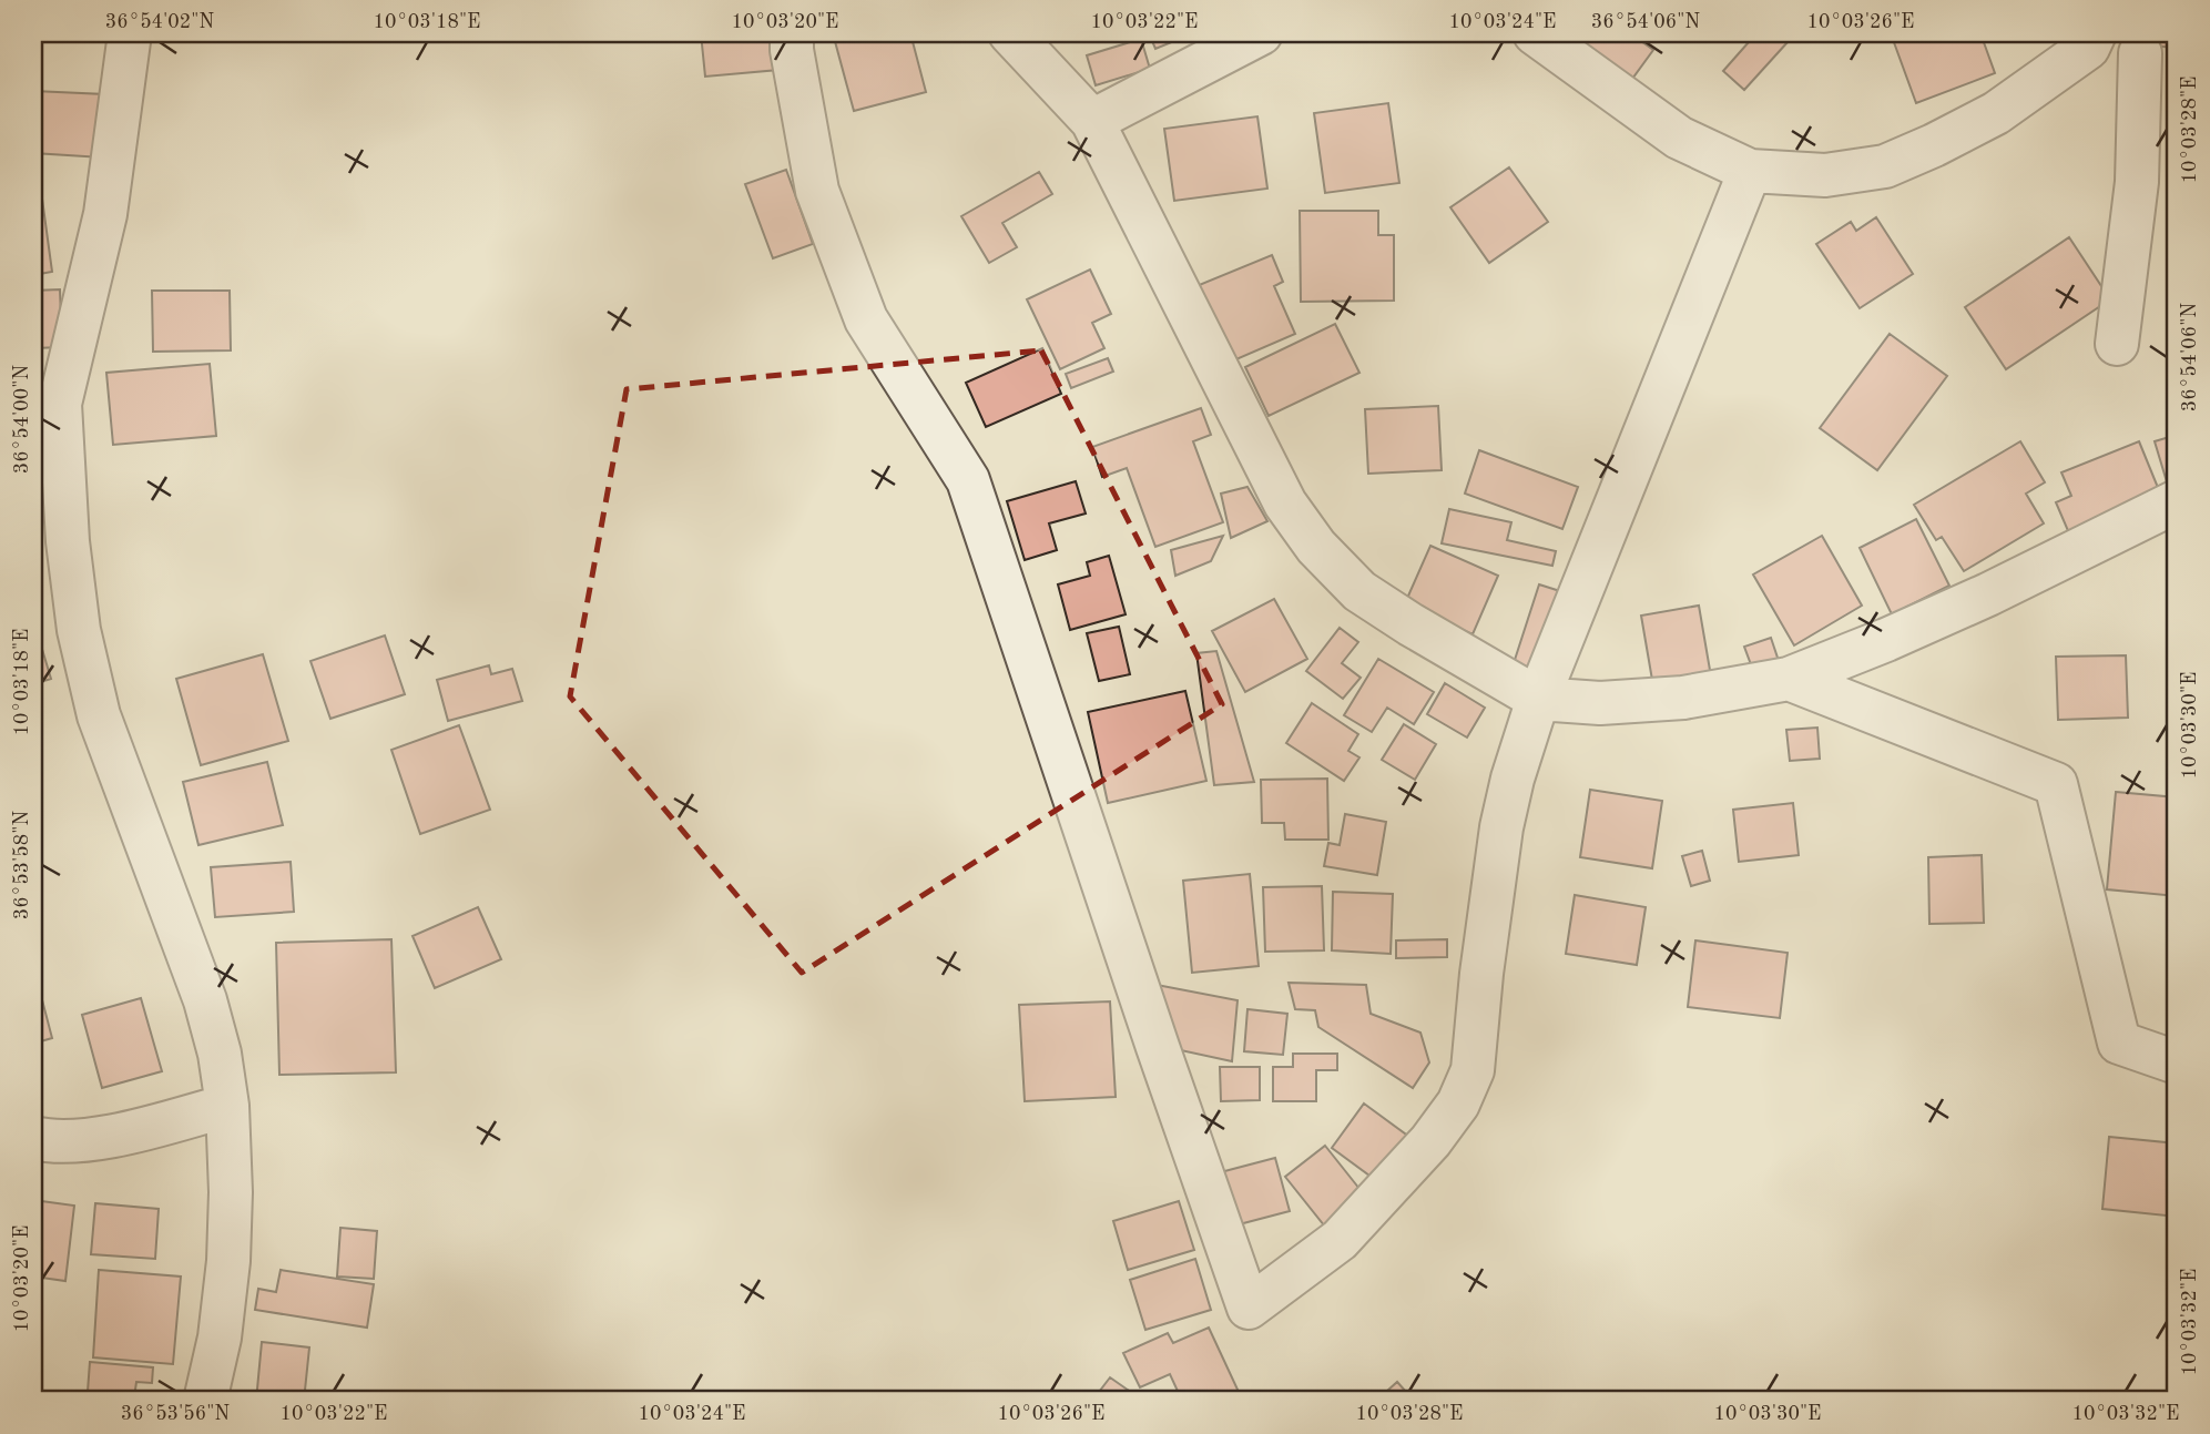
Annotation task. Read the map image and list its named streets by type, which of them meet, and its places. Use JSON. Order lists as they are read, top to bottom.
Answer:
{
  "coordinates": [
    "36°54'02\"N",
    "10°03'18\"E",
    "10°03'20\"E",
    "10°03'22\"E",
    "10°03'24\"E",
    "36°54'06\"N",
    "10°03'26\"E",
    "10°03'28\"E",
    "36°54'00\"N",
    "10°03'30\"E",
    "36°53'58\"N",
    "10°03'32\"E",
    "36°53'56\"N"
  ]
}
